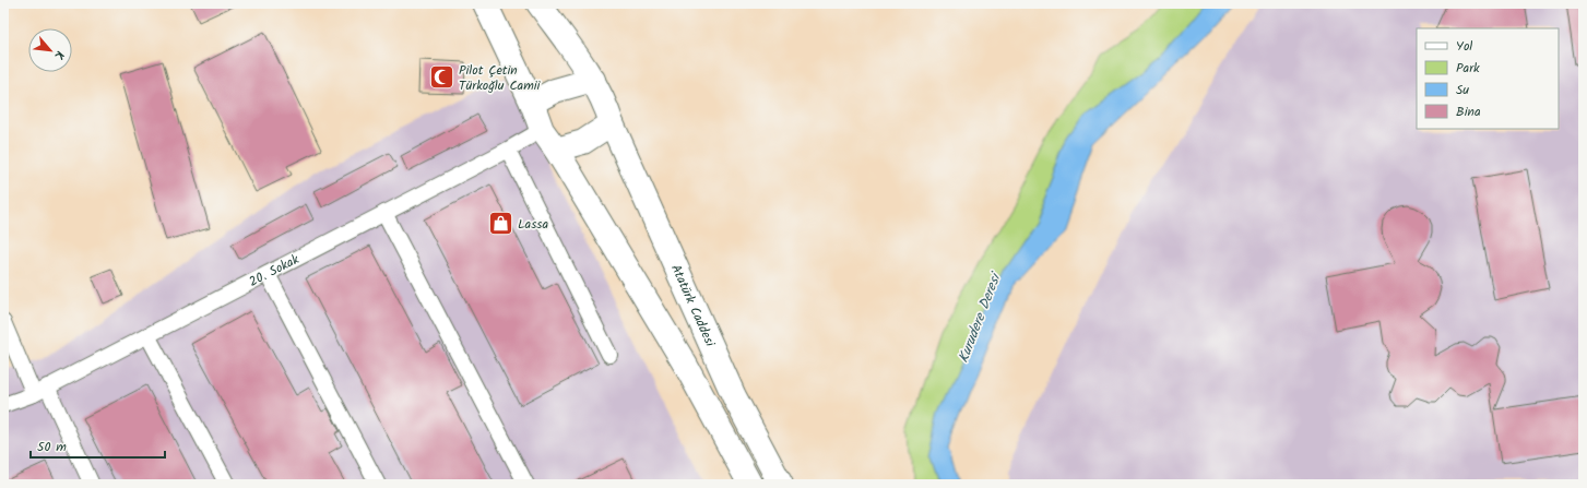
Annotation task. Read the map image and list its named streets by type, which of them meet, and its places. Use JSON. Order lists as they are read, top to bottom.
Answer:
{
  "streets": {
    "main road": ["Atatürk Caddesi"],
    "street": ["20. Sokak"]
  },
  "water": ["Kurudere Deresi"],
  "places": {
    "mosque": ["Pilot Çetin Türkoğlu Camii"],
    "shop": ["Lassa"]
  },
  "legend": [
    "Yol",
    "Park",
    "Su",
    "Bina"
  ],
  "scale_bar": "50 m",
  "north": "bottom right"
}
